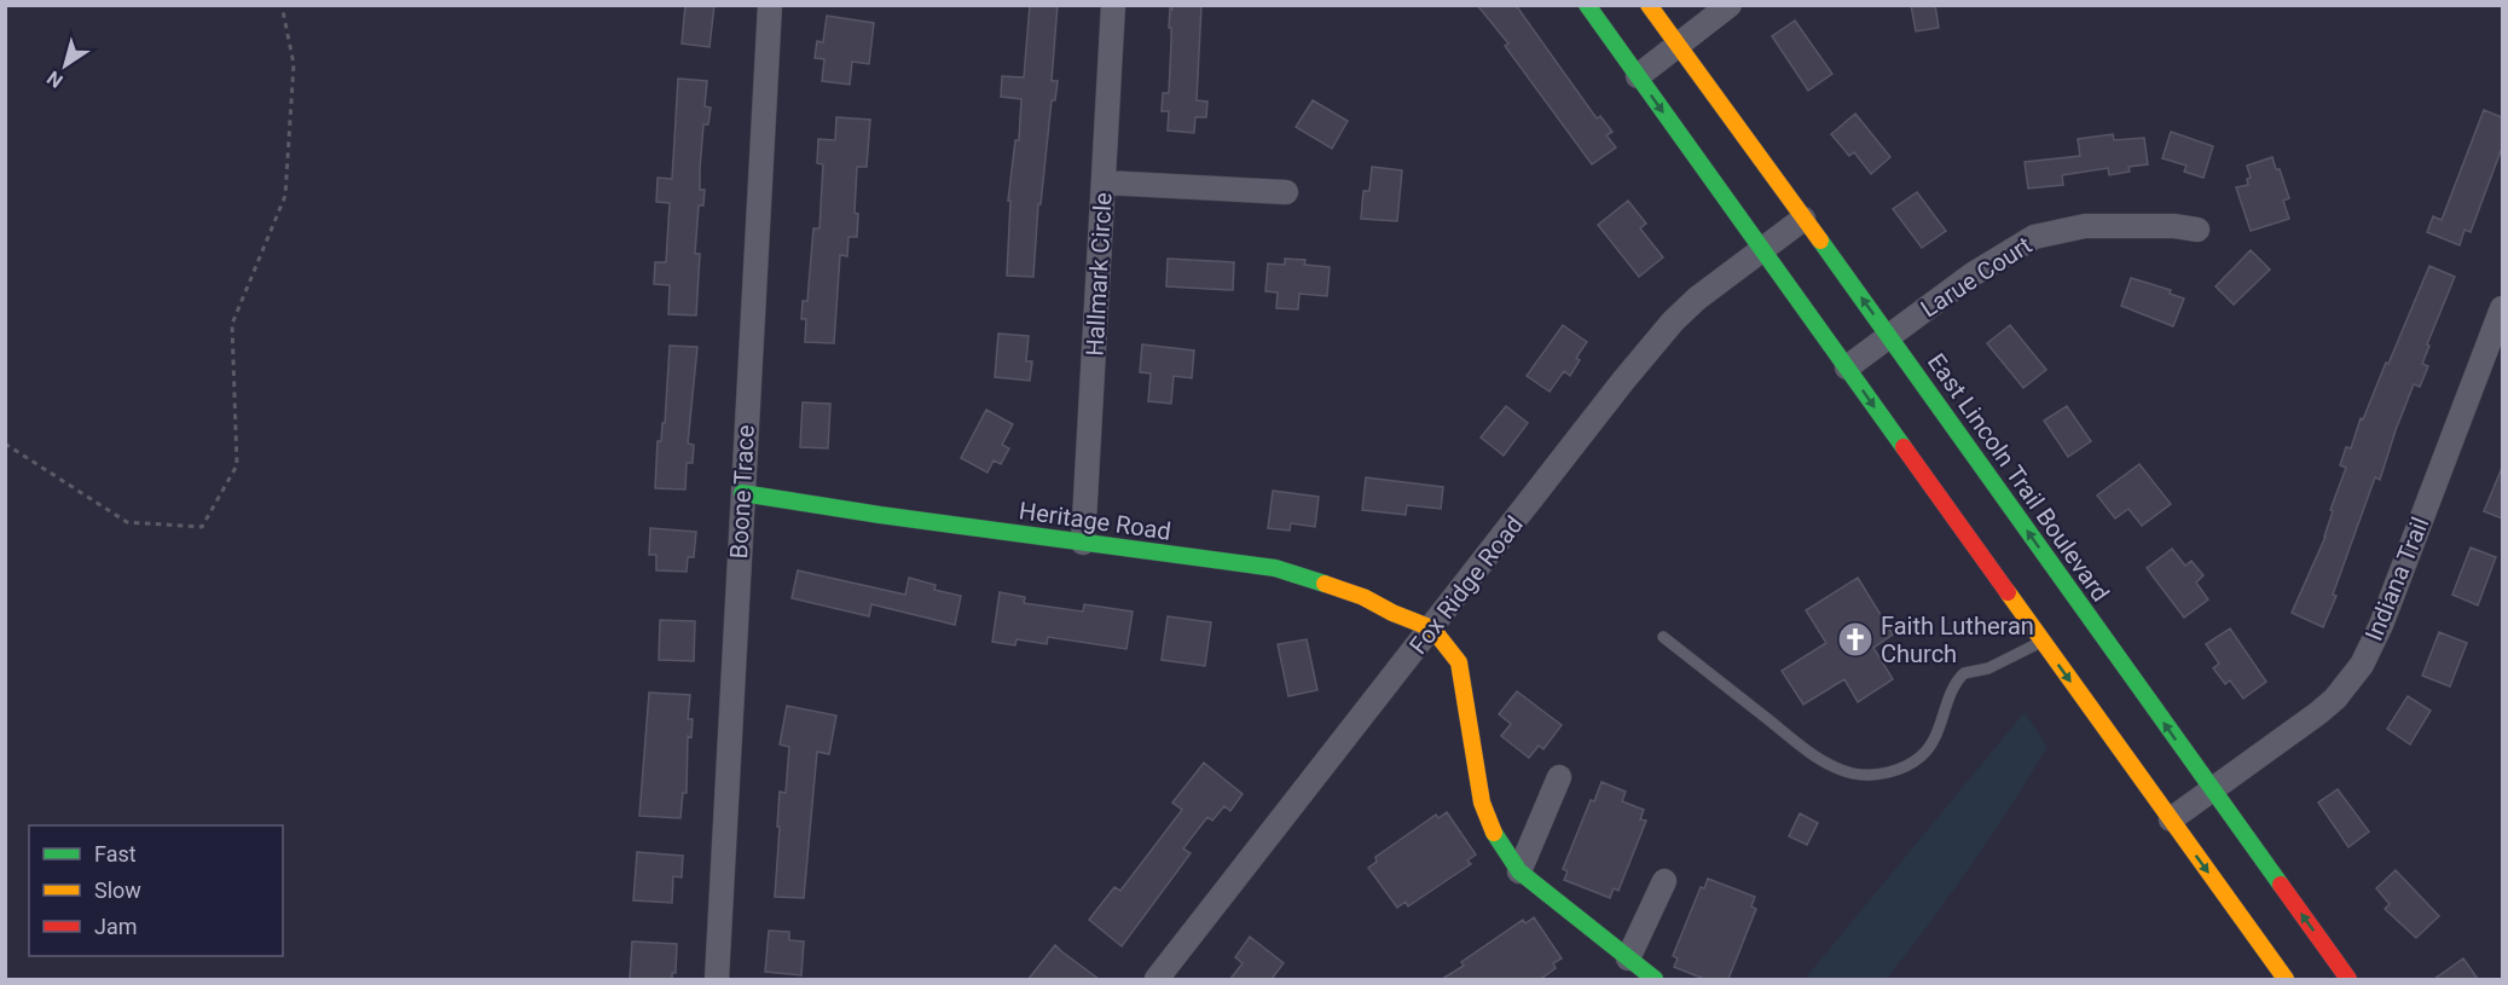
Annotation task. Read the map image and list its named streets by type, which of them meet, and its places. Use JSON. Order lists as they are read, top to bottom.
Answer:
{
  "streets": {
    "street": [
      "Hallmark Circle",
      "Larue Court",
      "East Lincoln Trail Boulevard",
      "Boone Trace",
      "Heritage Road",
      "Indiana Trail",
      "Fox Ridge Road"
    ]
  },
  "crossings": [
    ["Hallmark Circle", "Heritage Road"],
    ["Larue Court", "East Lincoln Trail Boulevard"],
    ["East Lincoln Trail Boulevard", "Indiana Trail"],
    ["East Lincoln Trail Boulevard", "Fox Ridge Road"],
    ["Boone Trace", "Heritage Road"],
    ["Heritage Road", "Fox Ridge Road"]
  ],
  "places": {
    "church": ["Faith Lutheran Church"]
  },
  "legend": ["Fast", "Slow", "Jam"],
  "north": "bottom left"
}
